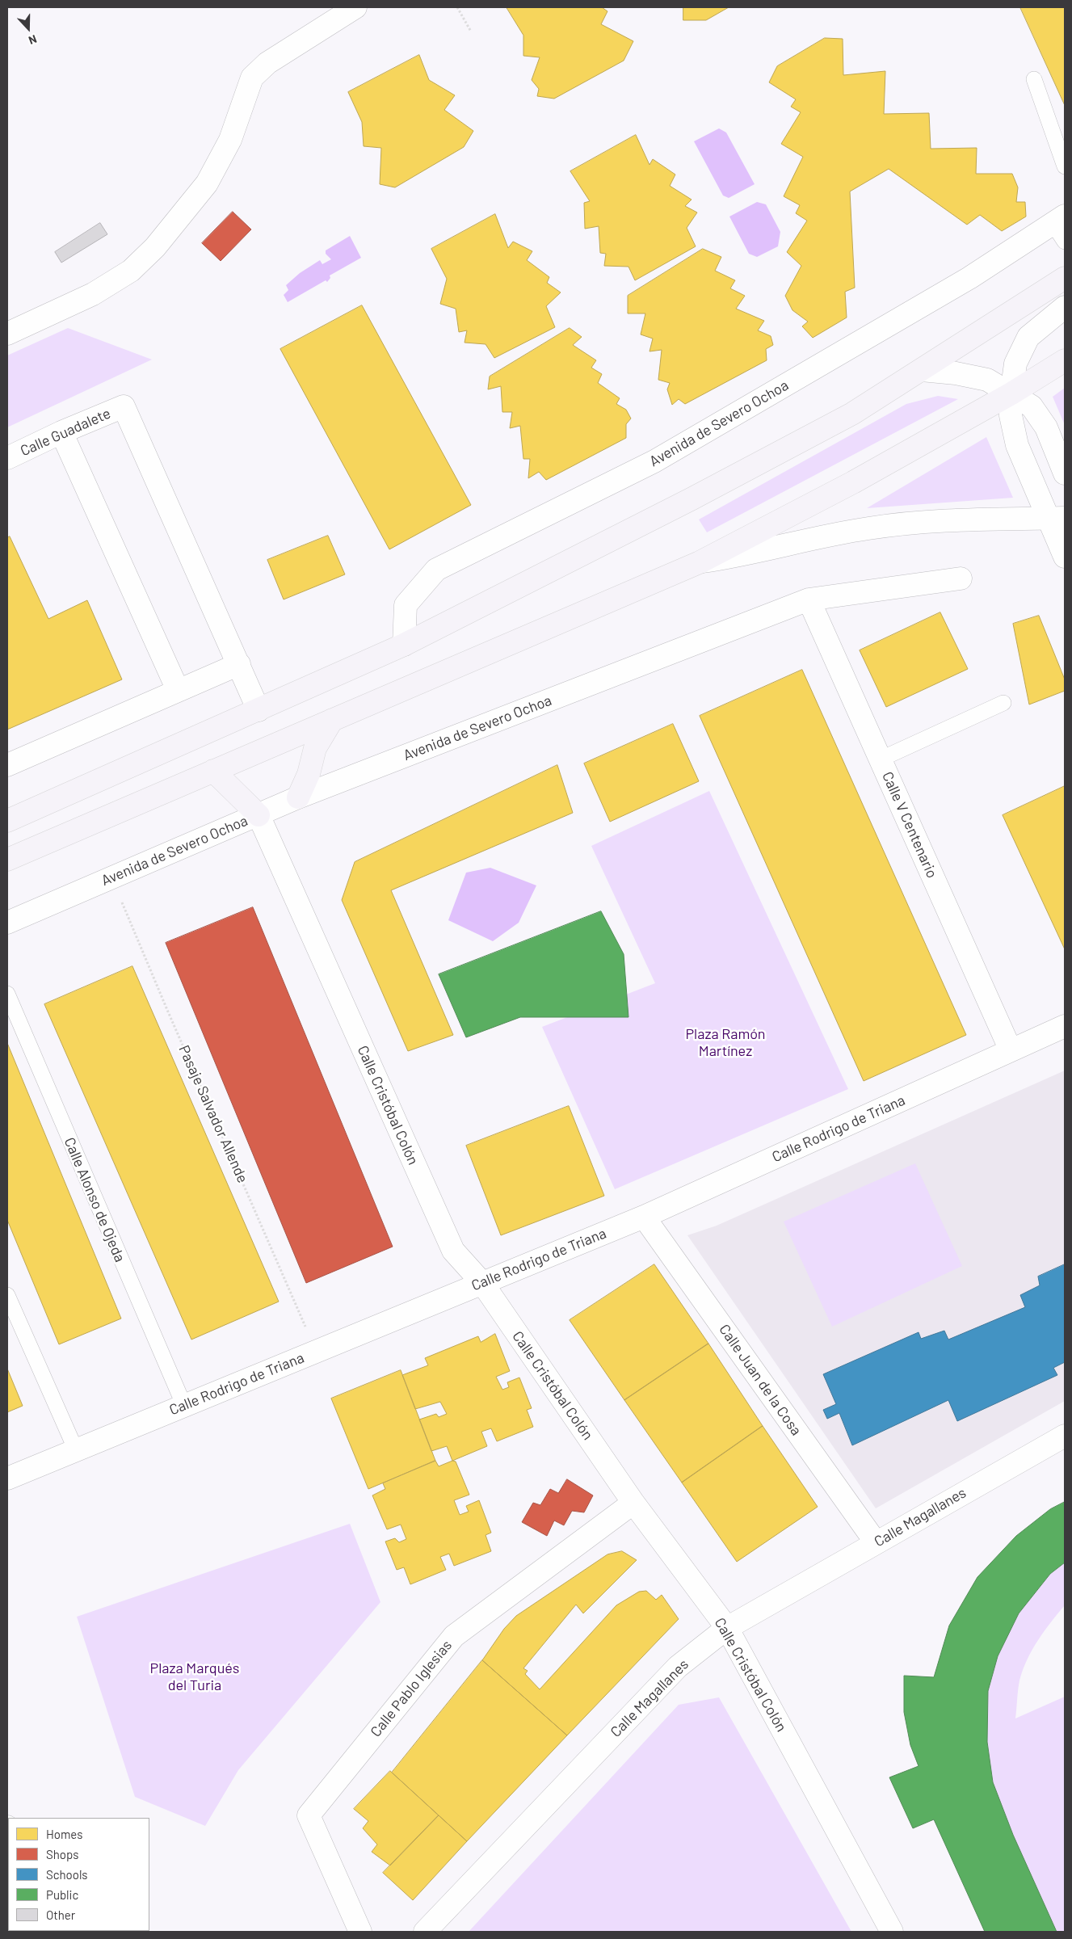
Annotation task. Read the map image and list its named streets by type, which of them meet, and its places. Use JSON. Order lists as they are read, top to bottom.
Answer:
{
  "streets": {
    "street": [
      "Avenida de Severo Ochoa",
      "Calle Guadalete",
      "Calle V Centenario",
      "Calle Cristóbal Colón",
      "Calle Rodrigo de Triana",
      "Calle Juan de la Cosa",
      "Calle Magallanes",
      "Calle Pablo Iglesias"
    ],
    "lane": ["Calle Alonso de Ojeda"],
    "path": ["Pasaje Salvador Allende"]
  },
  "crossings": [
    ["Avenida de Severo Ochoa", "Calle V Centenario"],
    ["Avenida de Severo Ochoa", "Calle Cristóbal Colón"],
    ["Avenida de Severo Ochoa", "Pasaje Salvador Allende"],
    ["Calle V Centenario", "Calle Rodrigo de Triana"],
    ["Calle Cristóbal Colón", "Calle Rodrigo de Triana"],
    ["Calle Cristóbal Colón", "Calle Magallanes"],
    ["Calle Cristóbal Colón", "Calle Pablo Iglesias"],
    ["Pasaje Salvador Allende", "Calle Rodrigo de Triana"],
    ["Calle Rodrigo de Triana", "Calle Alonso de Ojeda"],
    ["Calle Rodrigo de Triana", "Calle Juan de la Cosa"],
    ["Calle Juan de la Cosa", "Calle Magallanes"]
  ],
  "parks": ["Plaza Ramón Martínez", "Plaza Marqués del Turia"],
  "legend": [
    "Homes",
    "Shops",
    "Schools",
    "Public",
    "Other"
  ],
  "north": "bottom"
}
